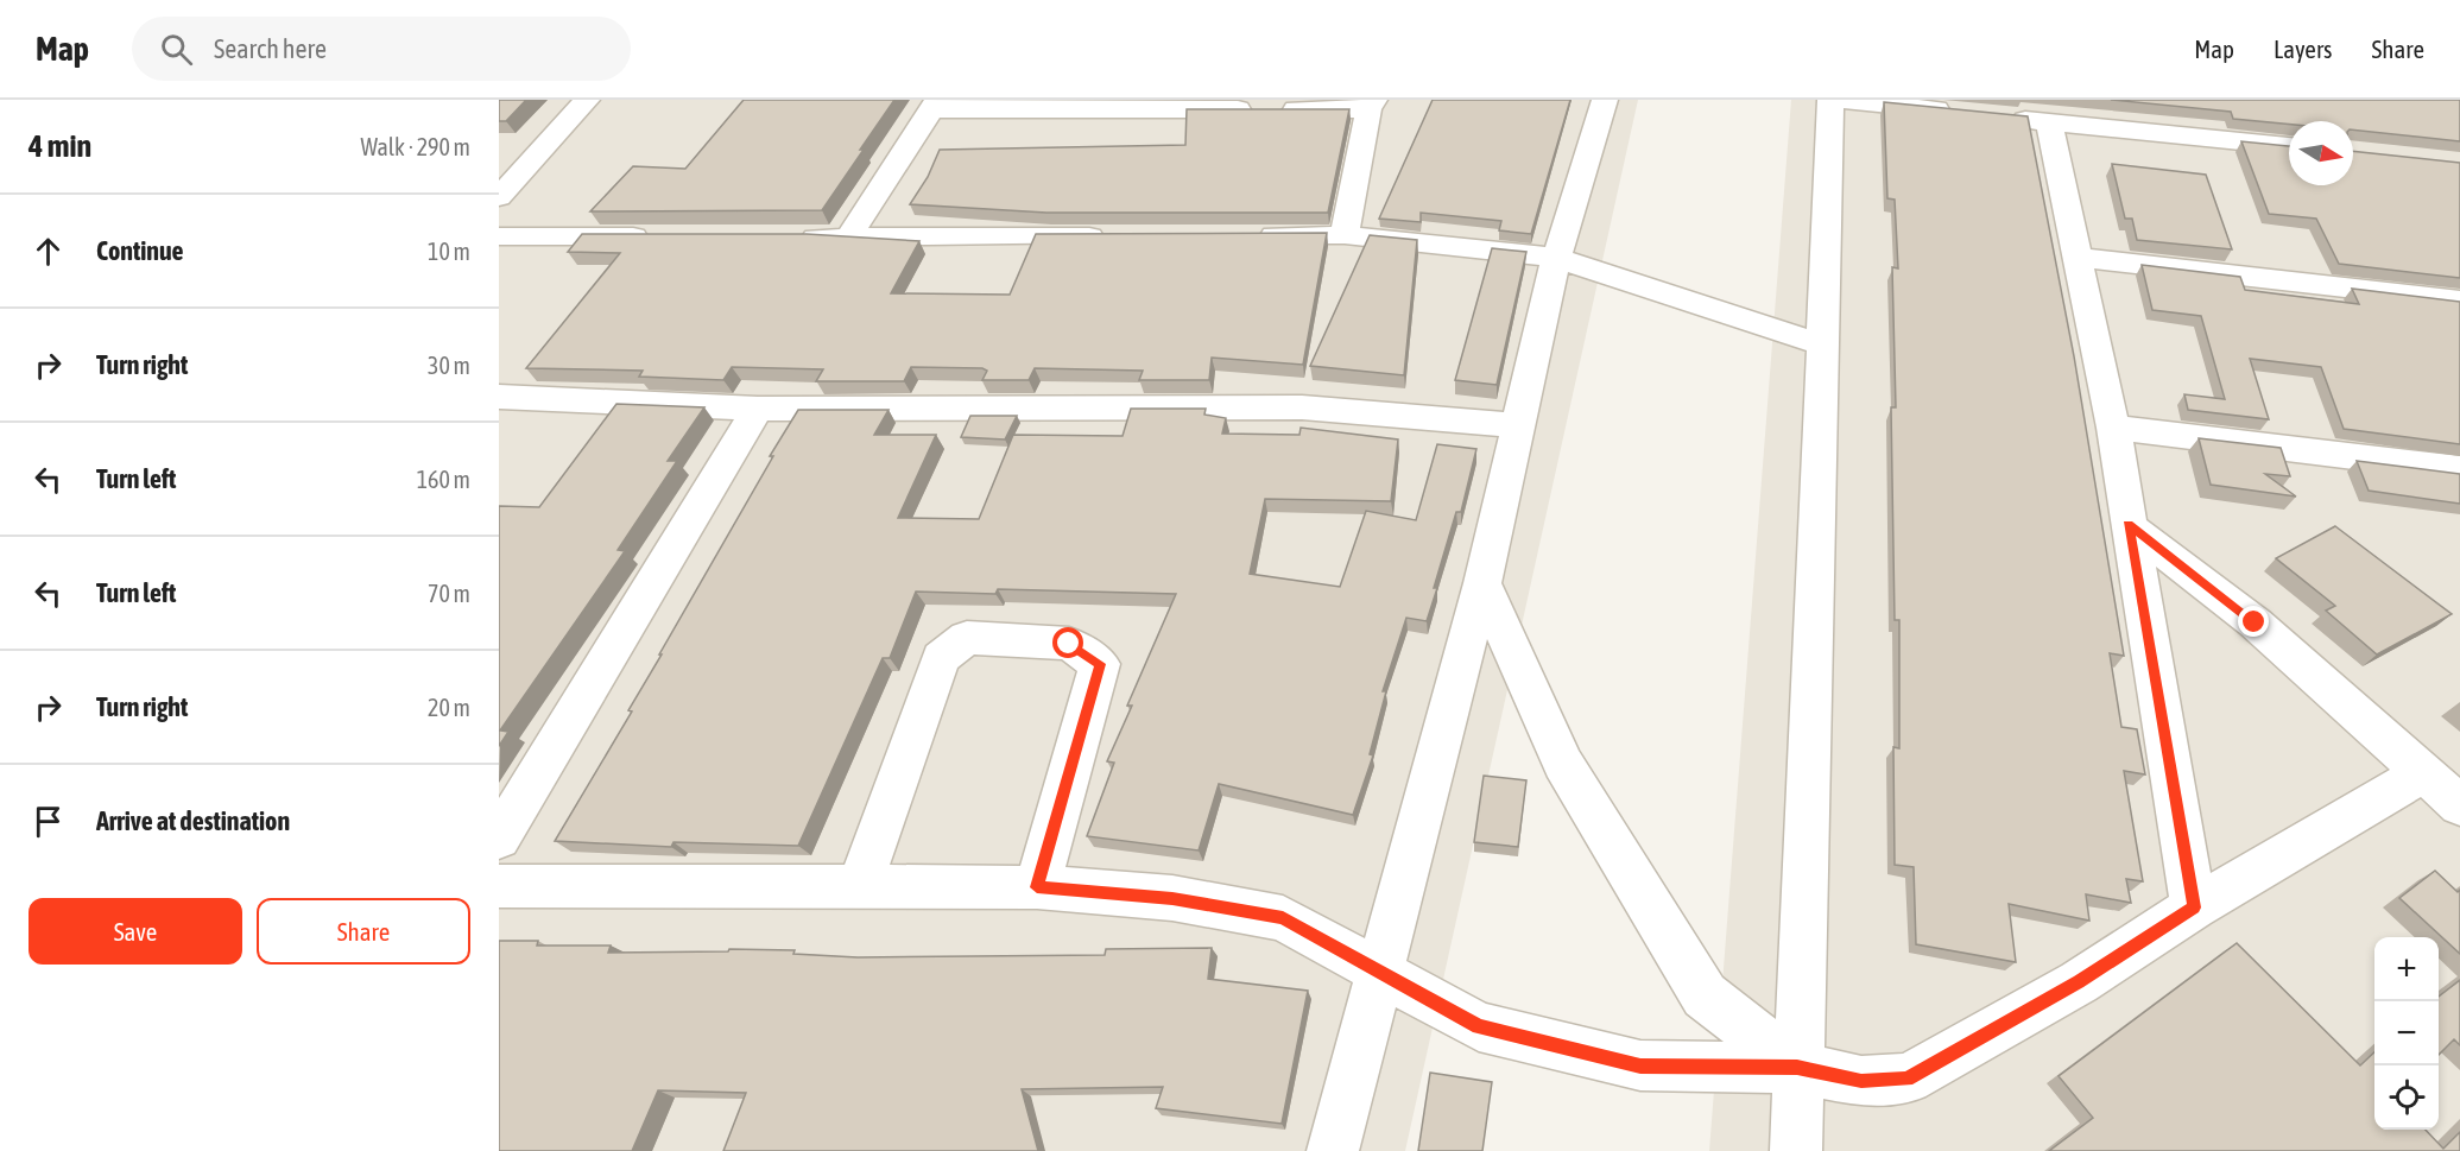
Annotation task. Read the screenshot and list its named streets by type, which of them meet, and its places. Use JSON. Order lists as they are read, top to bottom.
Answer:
{
  "north": "right",
  "page": {
    "header": "Map",
    "search": "Search here",
    "nav": ["Map", "Layers", "Share"],
    "heading": ["4 min", "Walk · 290 m"],
    "list": [
      ["Continue", "10 m"],
      ["Turn right", "30 m"],
      ["Turn left", "160 m"],
      ["Turn left", "70 m"],
      ["Turn right", "20 m"],
      "Arrive at destination"
    ],
    "buttons": ["Save", "Share"],
    "map_buttons": ["+", "−"]
  }
}
